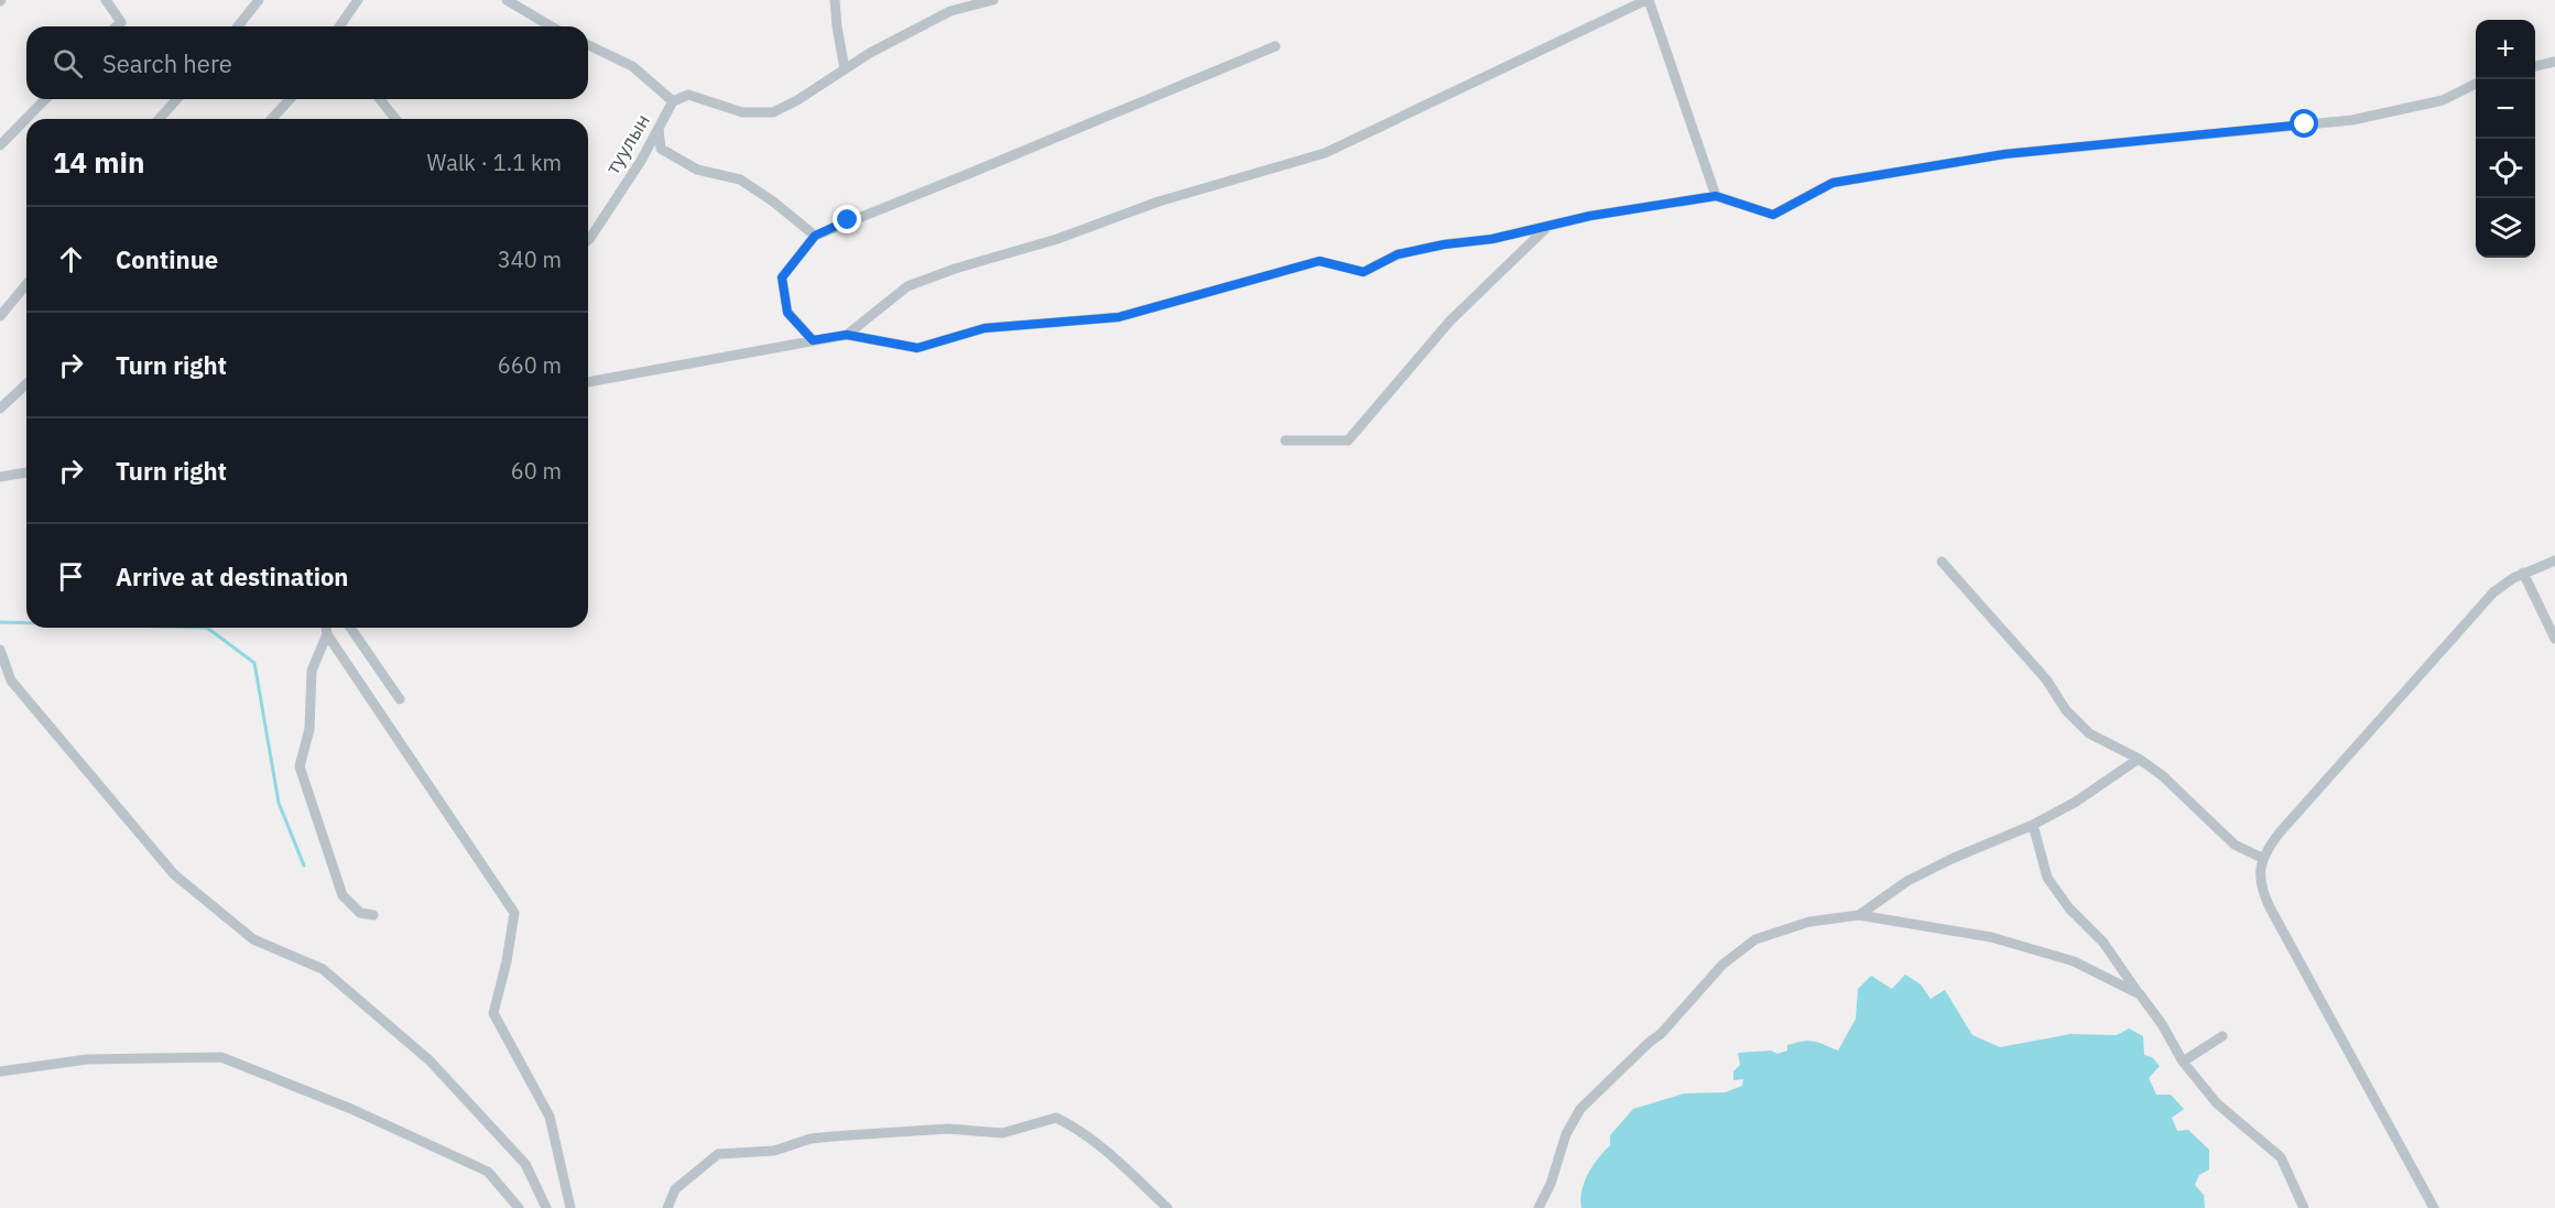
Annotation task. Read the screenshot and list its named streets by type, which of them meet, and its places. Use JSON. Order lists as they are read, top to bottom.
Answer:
{
  "streets": {
    "street": ["туулын"]
  },
  "page": {
    "map_buttons": ["+", "−"],
    "search": "Search here",
    "heading": ["14 min", "Walk · 1.1 km"],
    "list": [
      ["Continue", "340 m"],
      ["Turn right", "660 m"],
      ["Turn right", "60 m"],
      "Arrive at destination"
    ]
  }
}
